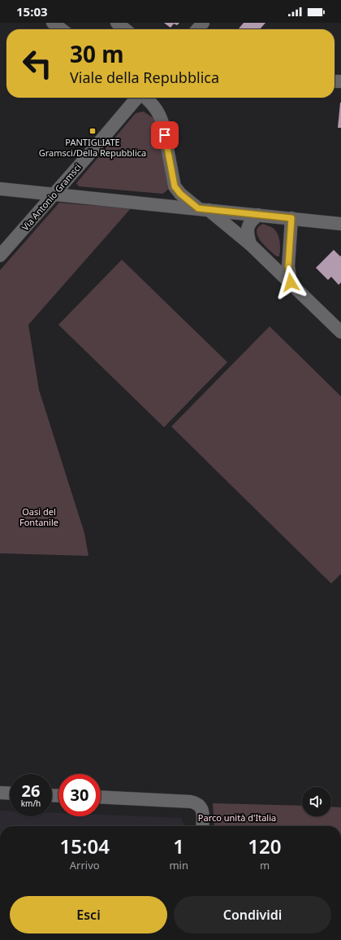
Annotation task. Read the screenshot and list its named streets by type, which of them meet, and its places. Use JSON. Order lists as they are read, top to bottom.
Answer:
{
  "streets": {
    "street": ["Via Antonio Gramsci"]
  },
  "parks": ["Oasi del Fontanile", "Parco unità d'Italia"],
  "places": {
    "transit": ["PANTIGLIATE Gramsci/Della Repubblica"]
  },
  "page": {
    "status": "15:03",
    "turn": ["30 m", "Viale della Repubblica"],
    "speed": "26 km/h",
    "limit": "30",
    "eta": [
      "15:04",
      "Arrivo",
      "1",
      "min",
      "120",
      "m"
    ],
    "buttons": ["Esci", "Condividi"]
  }
}
